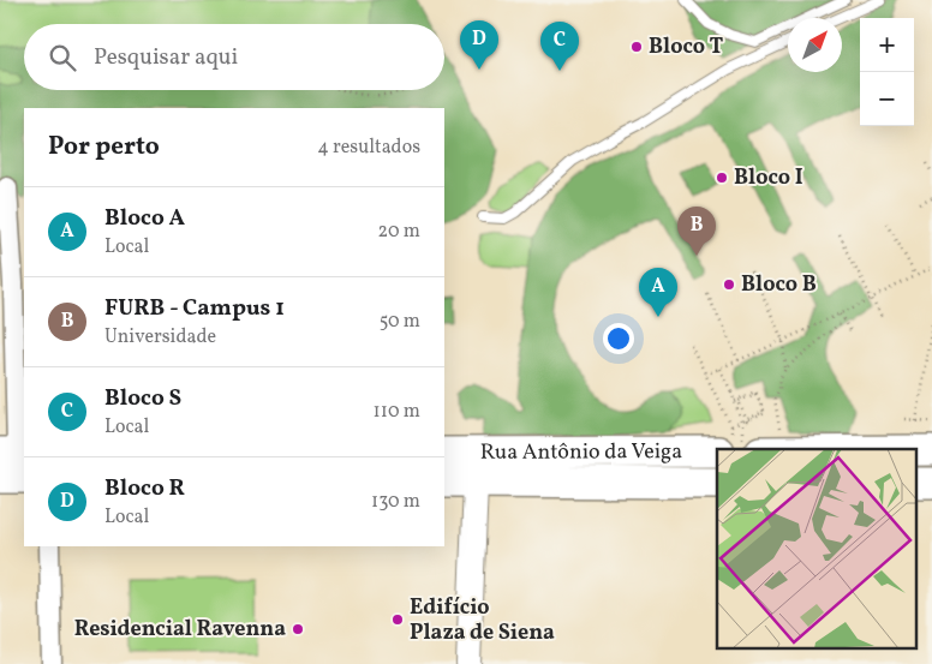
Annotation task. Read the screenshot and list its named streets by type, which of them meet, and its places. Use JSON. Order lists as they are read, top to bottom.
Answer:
{
  "streets": {
    "main road": ["Rua Antônio da Veiga"]
  },
  "places": [
    "Bloco T",
    "Bloco I",
    "Bloco B",
    "Edifício Plaza de Siena",
    "Residencial Ravenna"
  ],
  "north": "top right",
  "page": {
    "map_buttons": ["+", "−"],
    "pins": [
      "D",
      "C",
      "B",
      "A"
    ],
    "search": "Pesquisar aqui",
    "heading": ["Por perto", "4 resultados"],
    "list": [
      {
        "mark": "A",
        "name": "Bloco A",
        "note": "Local",
        "value": "20 m"
      },
      {
        "mark": "B",
        "name": "FURB - Campus 1",
        "note": "Universidade",
        "value": "50 m"
      },
      {
        "mark": "C",
        "name": "Bloco S",
        "note": "Local",
        "value": "110 m"
      },
      {
        "mark": "D",
        "name": "Bloco R",
        "note": "Local",
        "value": "130 m"
      }
    ]
  }
}
